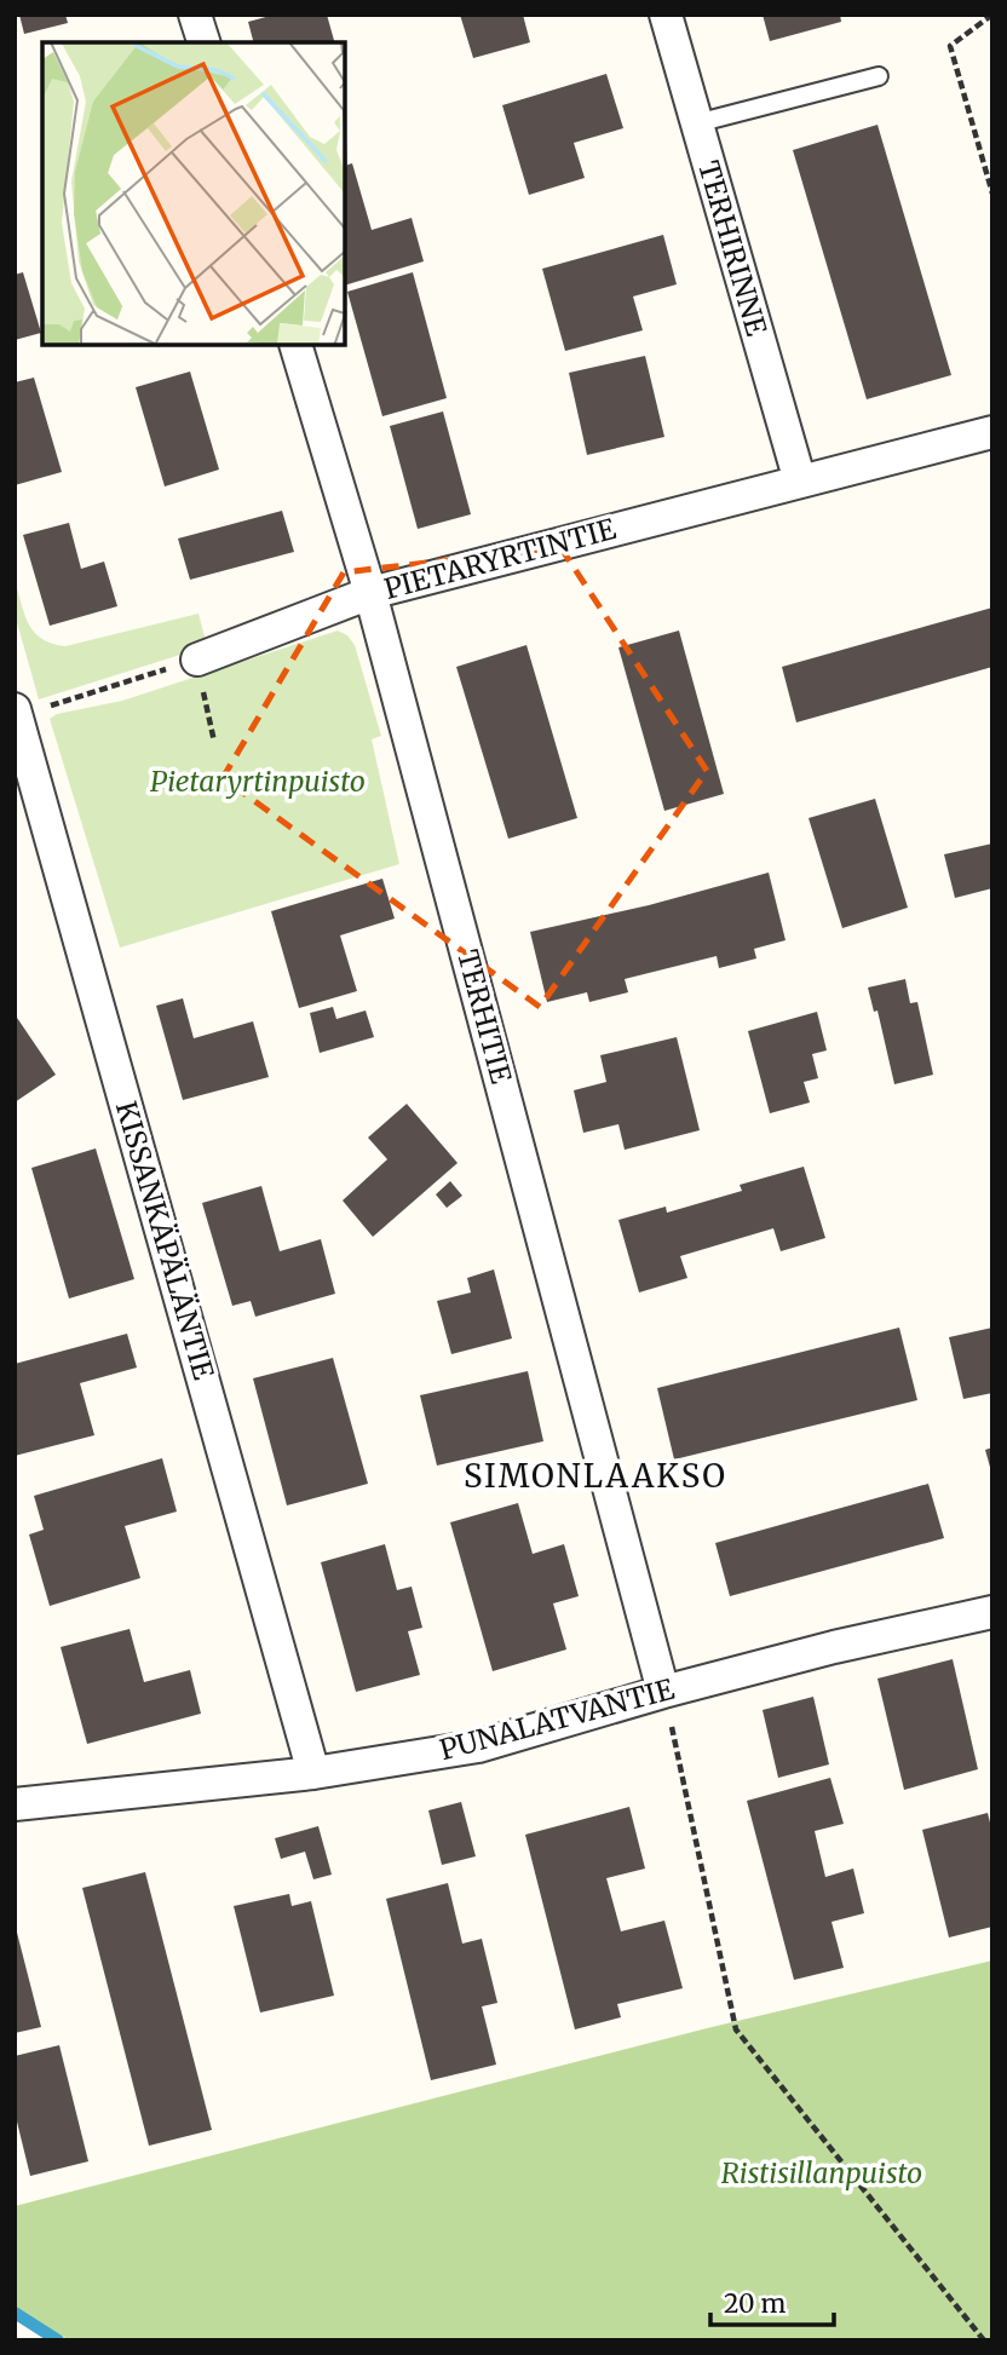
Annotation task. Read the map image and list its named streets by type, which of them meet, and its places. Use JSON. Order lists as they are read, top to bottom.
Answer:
{
  "streets": {
    "street": [
      "TERHIRINNE",
      "PIETARYRTINTIE",
      "TERHITIE",
      "KISSANKÄPÄLÄNTIE",
      "PUNALATVANTIE"
    ]
  },
  "crossings": [
    ["TERHIRINNE", "PIETARYRTINTIE"],
    ["PIETARYRTINTIE", "TERHITIE"],
    ["TERHITIE", "PUNALATVANTIE"],
    ["KISSANKÄPÄLÄNTIE", "PUNALATVANTIE"]
  ],
  "districts": ["SIMONLAAKSO"],
  "parks": ["Pietaryrtinpuisto", "Ristisillanpuisto"],
  "scale_bar": "20 m"
}
